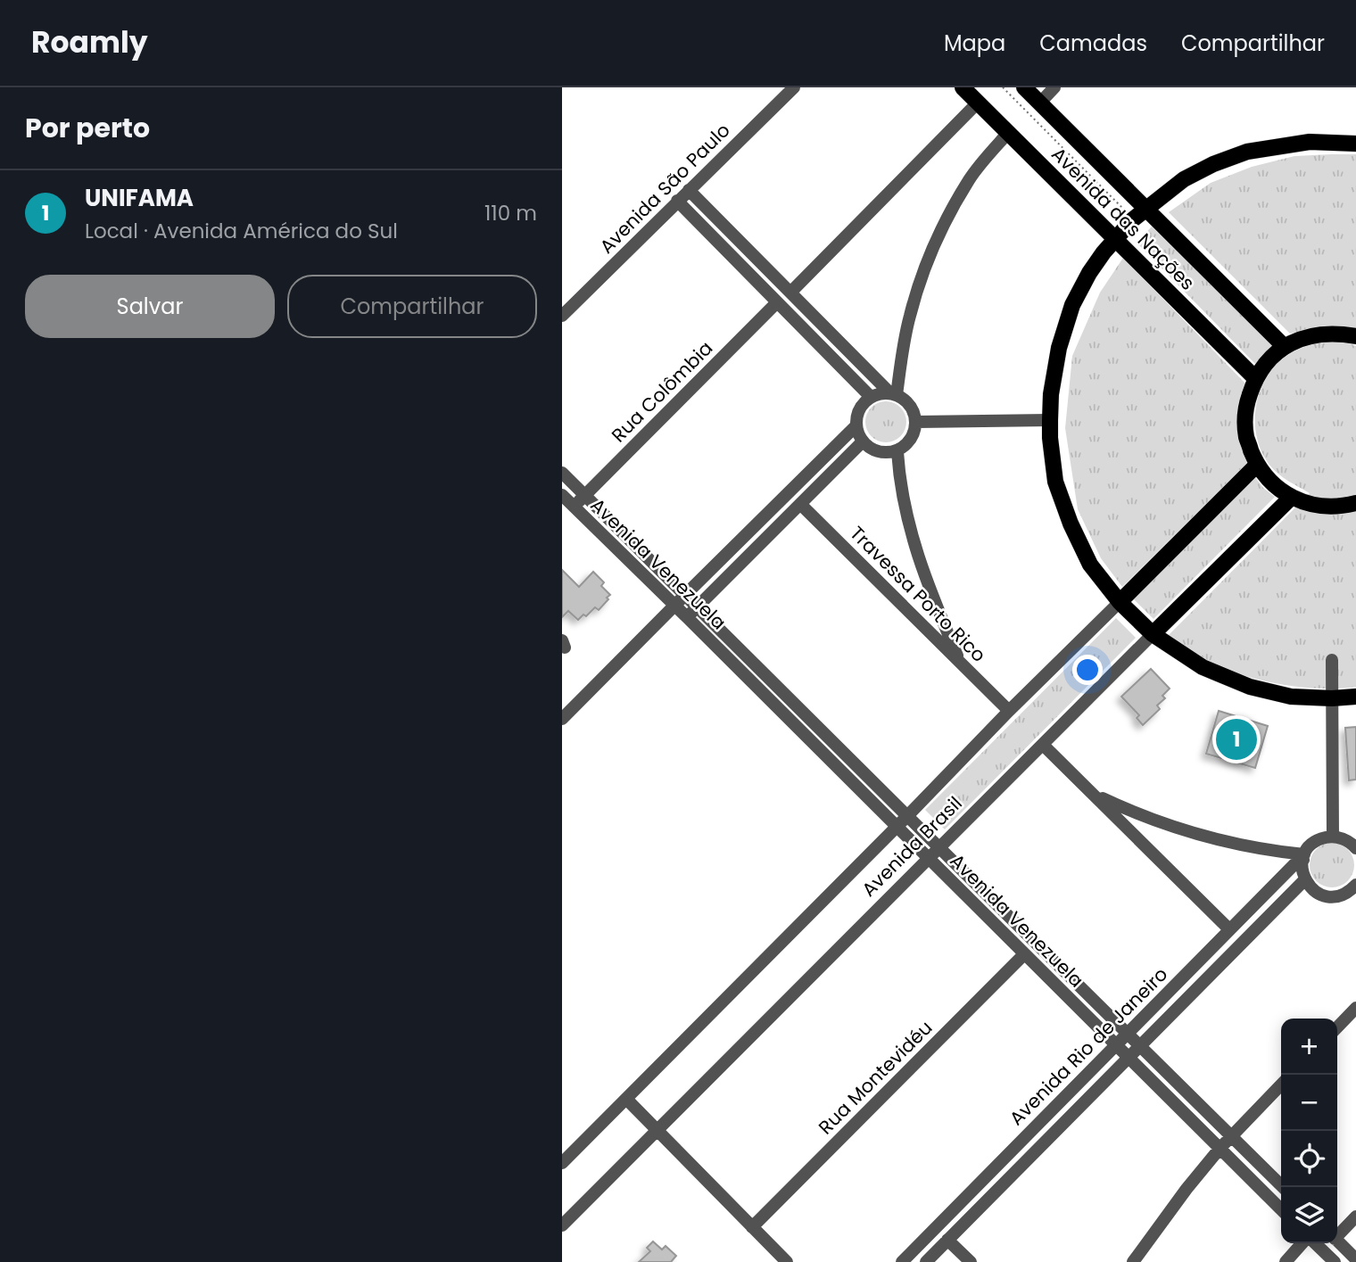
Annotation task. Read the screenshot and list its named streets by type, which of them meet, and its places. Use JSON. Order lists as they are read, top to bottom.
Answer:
{
  "streets": {
    "main road": ["Avenida das Nações", "Avenida Brasil"],
    "street": [
      "Avenida São Paulo",
      "Rua Colômbia",
      "Avenida Venezuela",
      "Travessa Porto Rico",
      "Avenida Rio de Janeiro",
      "Rua Montevidéu"
    ]
  },
  "crossings": [
    ["Rua Colômbia", "Avenida Venezuela"],
    ["Avenida Venezuela", "Avenida Brasil"],
    ["Avenida Venezuela", "Avenida Rio de Janeiro"],
    ["Avenida Venezuela", "Rua Montevidéu"],
    ["Travessa Porto Rico", "Avenida Brasil"]
  ],
  "page": {
    "header": "Roamly",
    "nav": ["Mapa", "Camadas", "Compartilhar"],
    "heading": "Por perto",
    "list": [
      {
        "mark": "1",
        "name": "UNIFAMA",
        "note": "Local · Avenida América do Sul",
        "value": "110 m"
      }
    ],
    "buttons": ["Salvar", "Compartilhar"],
    "pins": "1",
    "map_buttons": ["+", "−"]
  }
}
